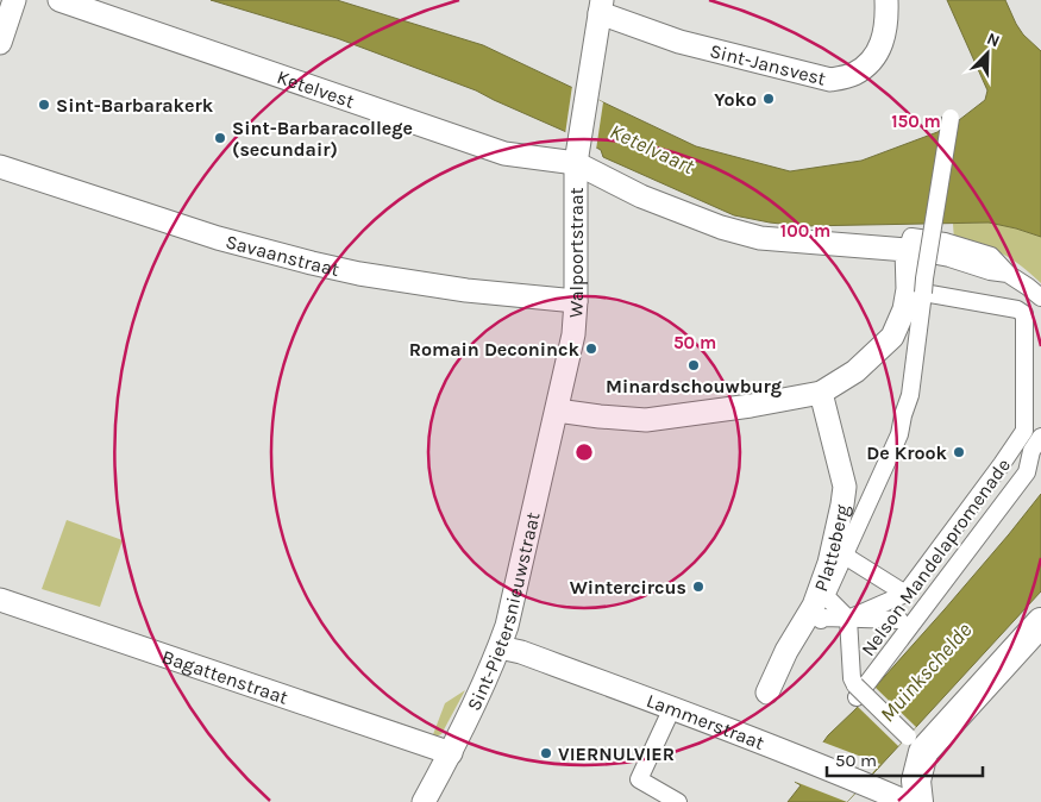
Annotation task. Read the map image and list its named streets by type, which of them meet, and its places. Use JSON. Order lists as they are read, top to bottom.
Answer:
{
  "streets": {
    "street": [
      "Sint-Jansvest",
      "Ketelvest",
      "Walpoortstraat",
      "Savaanstraat",
      "Platteberg",
      "Nelson Mandelapromenade",
      "Sint-Pietersnieuwstraat",
      "Bagattenstraat",
      "Lammerstraat"
    ]
  },
  "crossings": [
    ["Sint-Jansvest", "Walpoortstraat"],
    ["Ketelvest", "Walpoortstraat"],
    ["Walpoortstraat", "Savaanstraat"],
    ["Walpoortstraat", "Sint-Pietersnieuwstraat"],
    ["Sint-Pietersnieuwstraat", "Bagattenstraat"],
    ["Sint-Pietersnieuwstraat", "Lammerstraat"]
  ],
  "water": ["Ketelvaart", "Muinkschelde"],
  "places": [
    "Yoko",
    "Sint-Barbarakerk",
    "Sint-Barbaracollege (secundair)",
    "Romain Deconinck",
    "Minardschouwburg",
    "De Krook",
    "Wintercircus",
    "VIERNULVIER"
  ],
  "scale_bar": "50 m",
  "north": "top right",
  "rings": ["150 m", "100 m", "50 m"]
}
